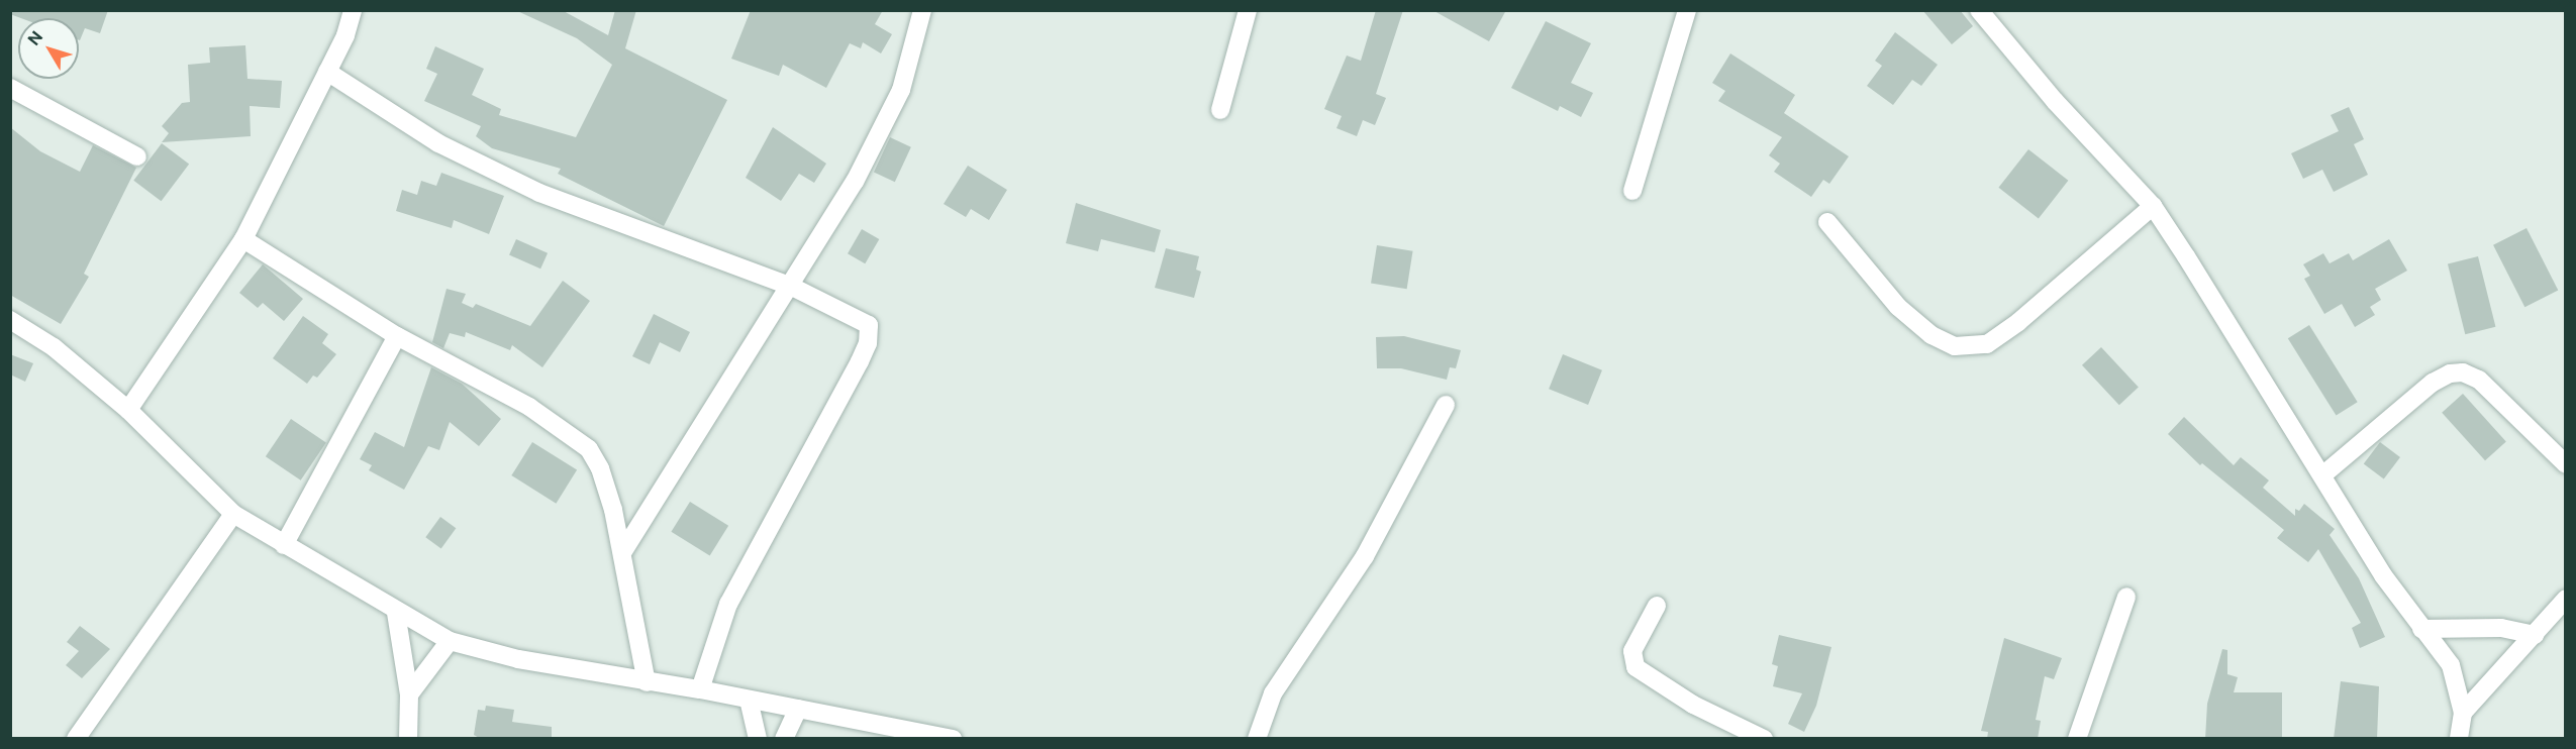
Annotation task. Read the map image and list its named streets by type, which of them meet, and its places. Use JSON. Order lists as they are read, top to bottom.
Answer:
{
  "north": "top left"
}
